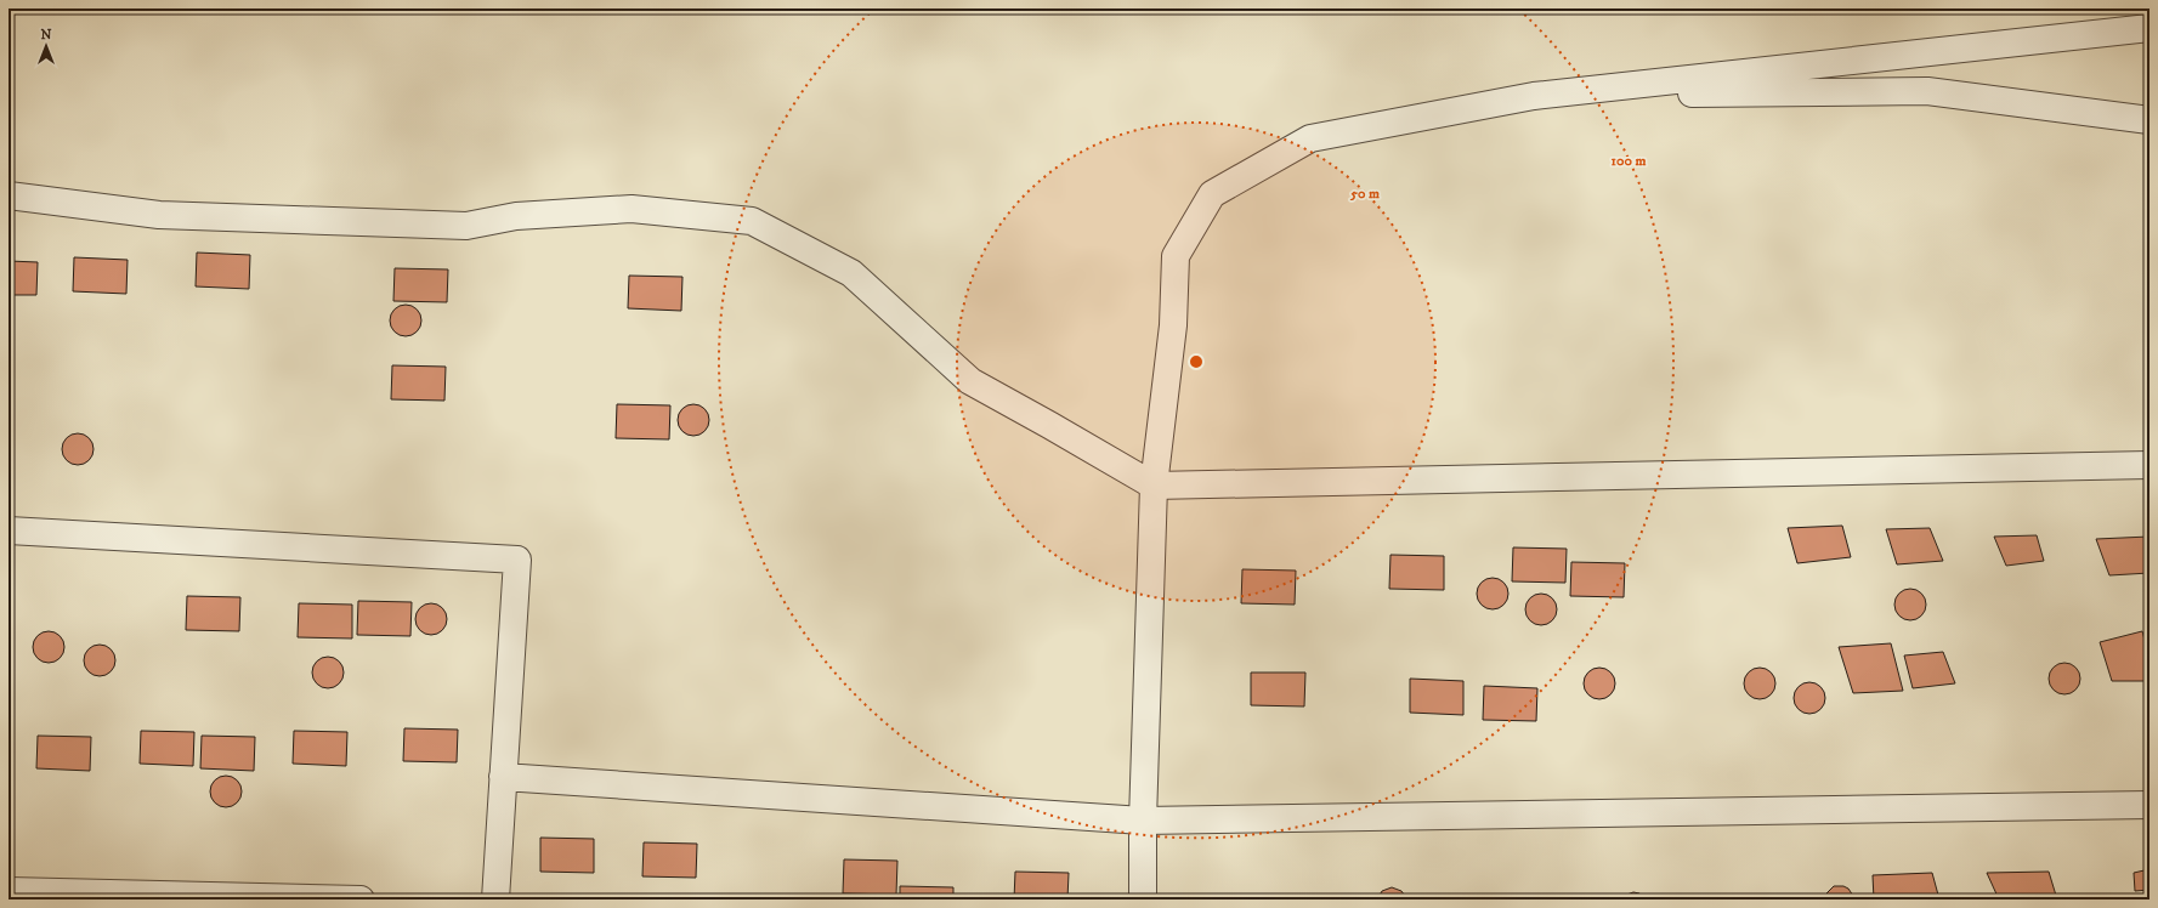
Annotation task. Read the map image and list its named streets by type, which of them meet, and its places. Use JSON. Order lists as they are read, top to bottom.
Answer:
{
  "north": "top",
  "rings": ["100 m", "50 m"]
}
